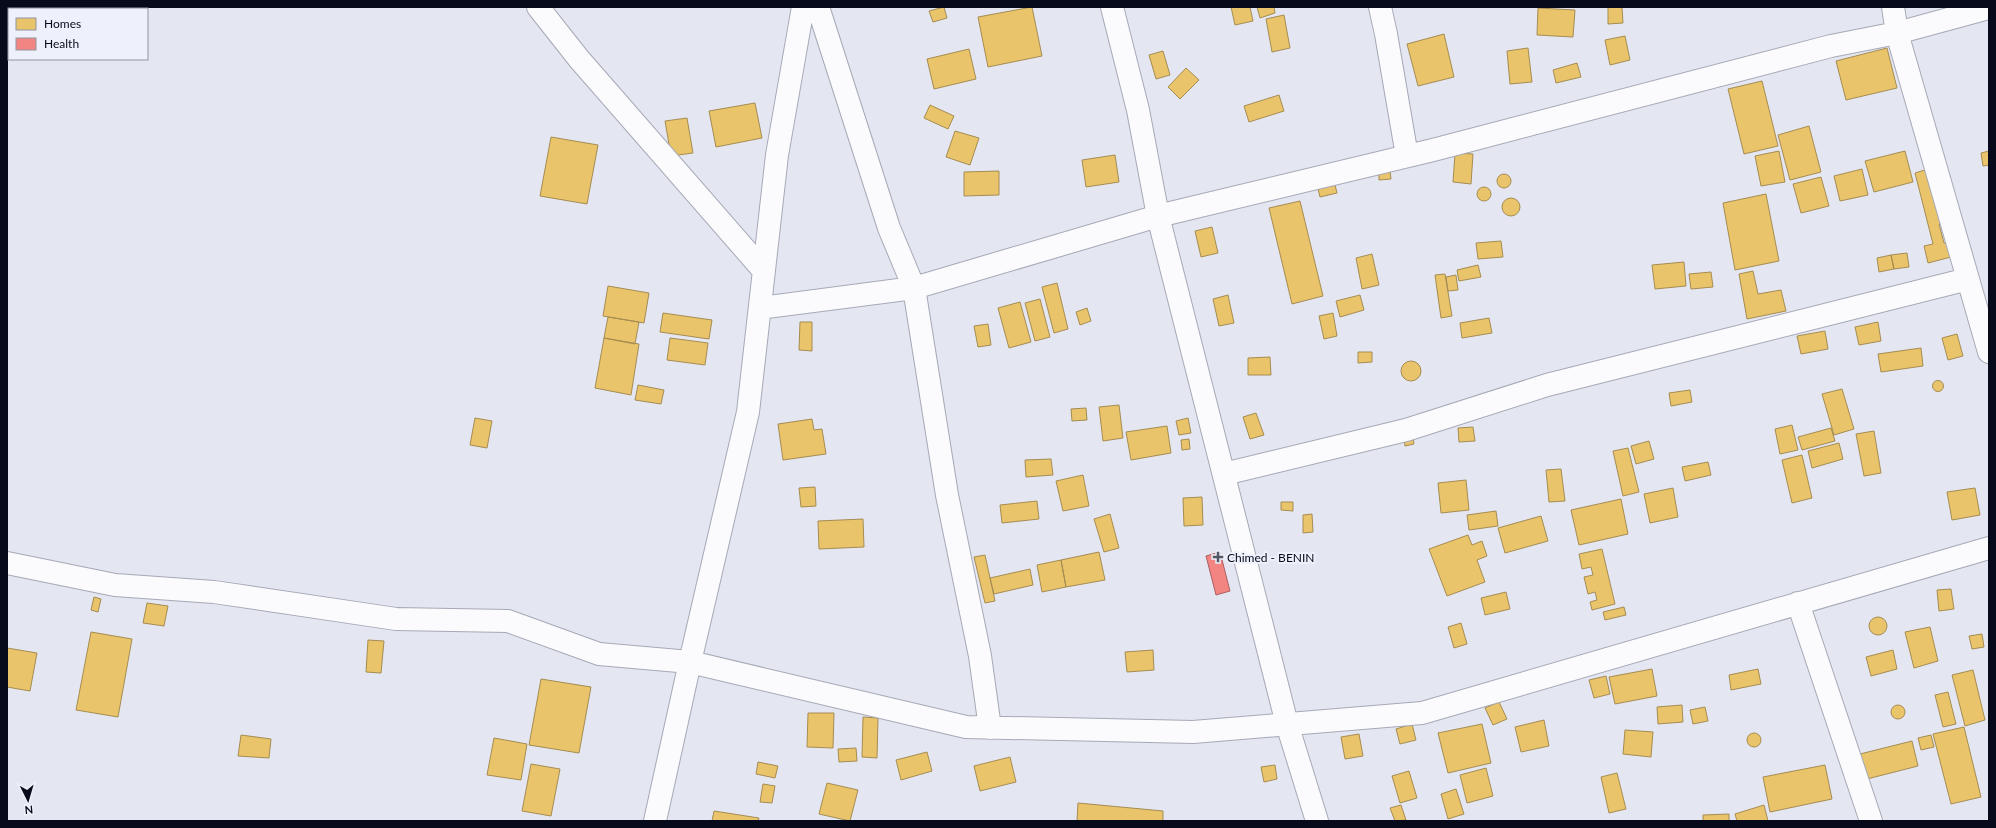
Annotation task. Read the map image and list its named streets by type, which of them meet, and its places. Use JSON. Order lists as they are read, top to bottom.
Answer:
{
  "places": {
    "health": ["Chimed - BENIN"]
  },
  "legend": ["Homes", "Health"],
  "north": "bottom"
}
